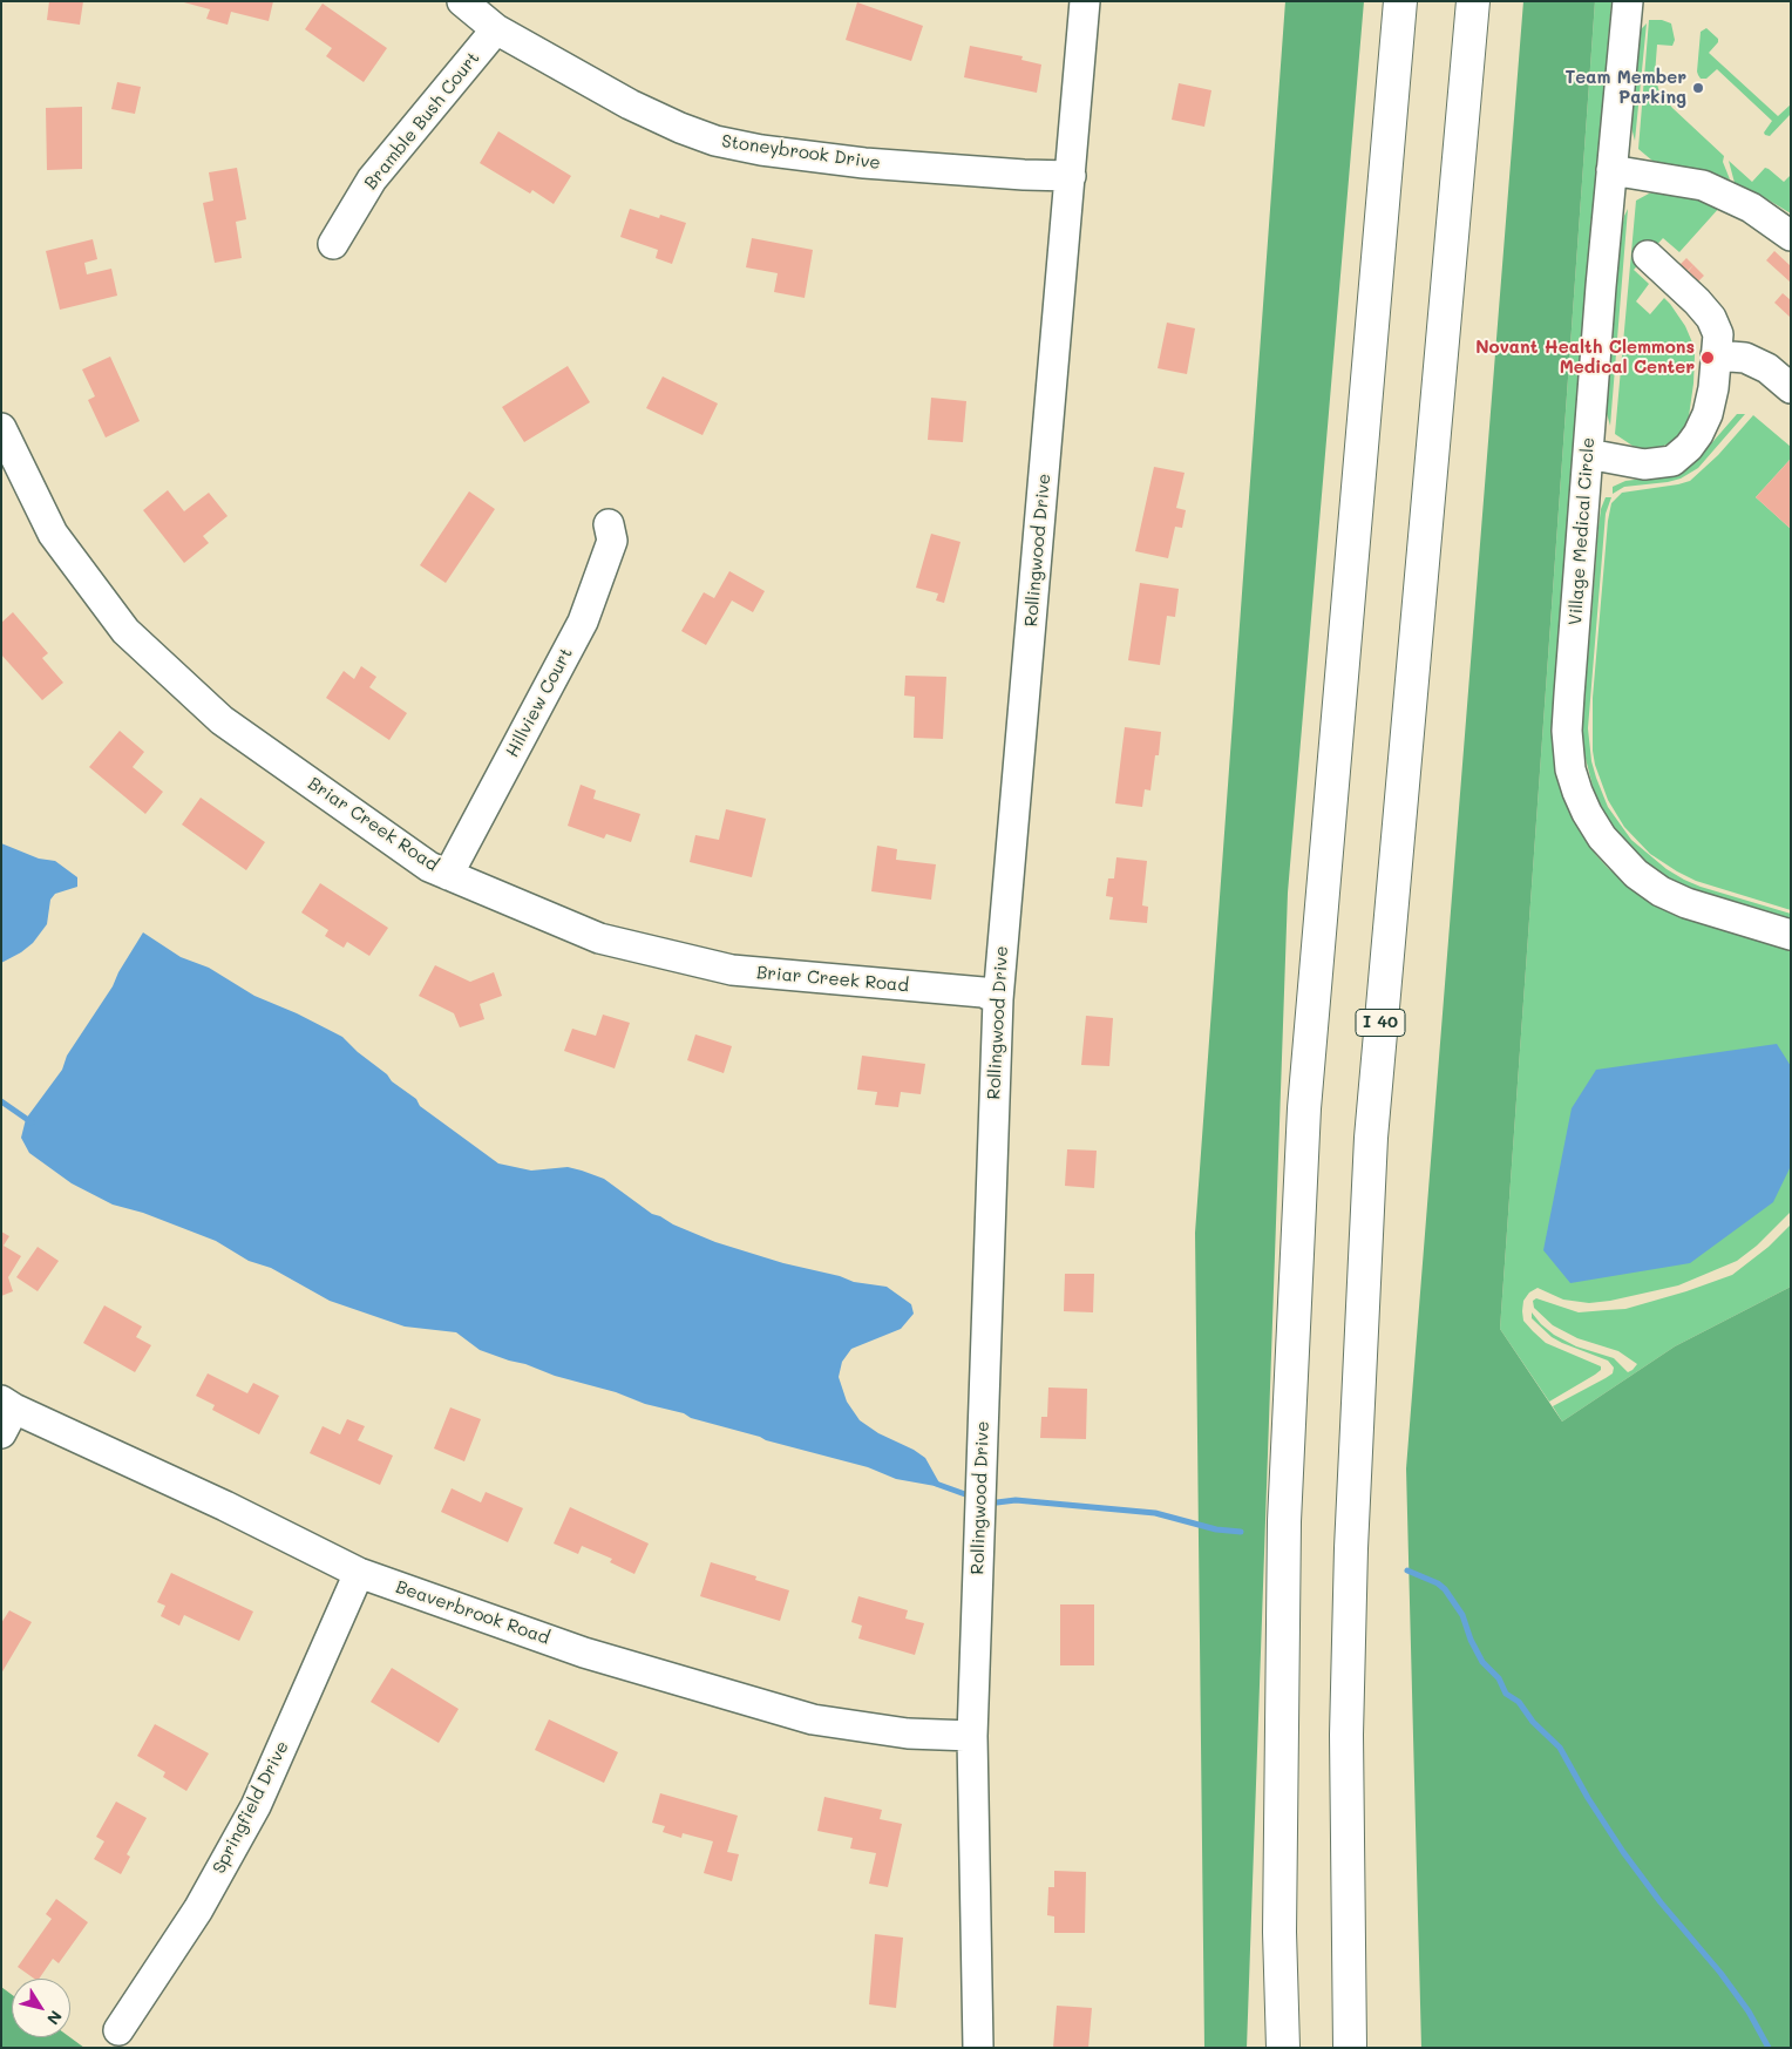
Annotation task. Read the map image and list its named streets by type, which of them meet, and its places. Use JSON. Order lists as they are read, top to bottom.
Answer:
{
  "streets": {
    "highway": ["I 40"],
    "street": [
      "Bramble Bush Court",
      "Stoneybrook Drive",
      "Village Medical Circle",
      "Rollingwood Drive",
      "Hillview Court",
      "Briar Creek Road",
      "Beaverbrook Road",
      "Springfield Drive"
    ]
  },
  "crossings": [
    ["Bramble Bush Court", "Stoneybrook Drive"],
    ["Stoneybrook Drive", "Rollingwood Drive"],
    ["Rollingwood Drive", "Briar Creek Road"],
    ["Rollingwood Drive", "Beaverbrook Road"],
    ["Hillview Court", "Briar Creek Road"],
    ["Beaverbrook Road", "Springfield Drive"]
  ],
  "places": ["Team Member Parking", "Novant Health Clemmons Medical Center"],
  "north": "bottom right"
}
